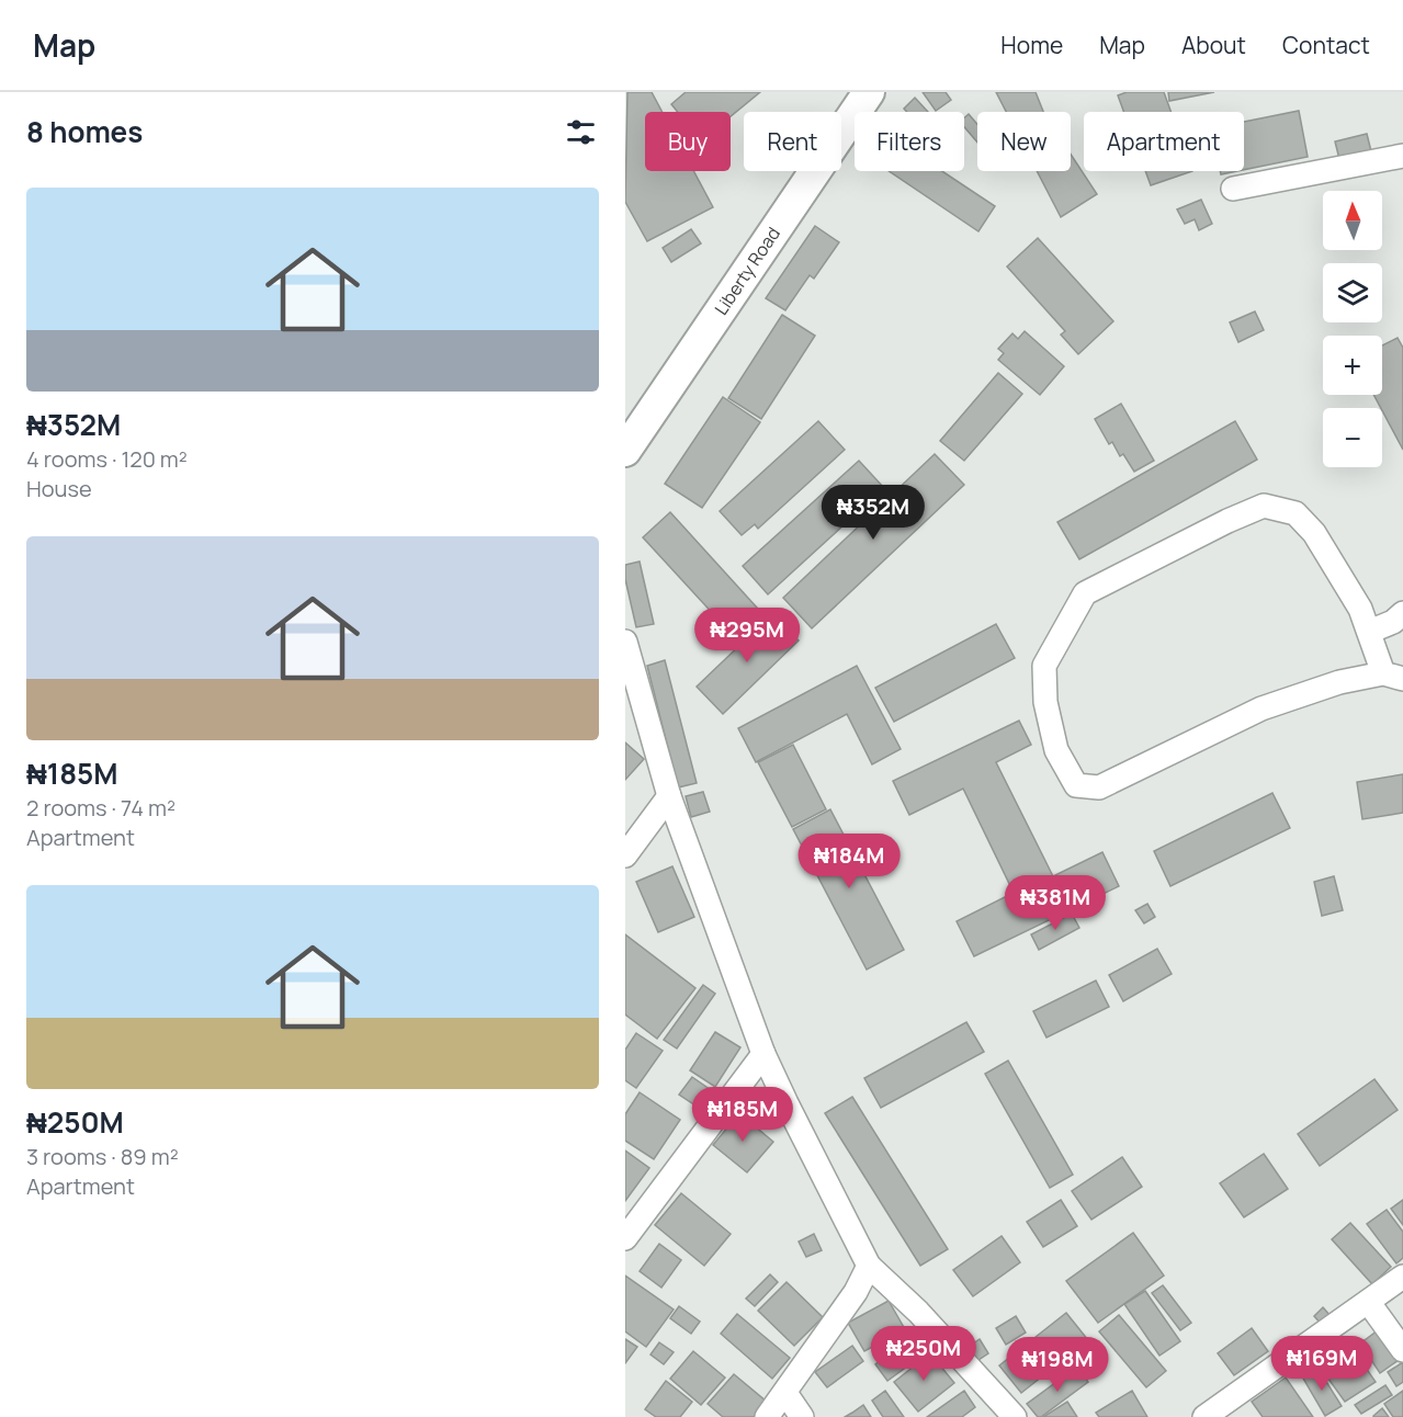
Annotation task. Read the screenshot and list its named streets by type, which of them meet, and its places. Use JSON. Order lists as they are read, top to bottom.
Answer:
{
  "streets": {
    "street": ["Liberty Road"]
  },
  "north": "top",
  "page": {
    "header": "Map",
    "nav": [
      "Home",
      "Map",
      "About",
      "Contact"
    ],
    "heading": "8 homes",
    "chip": [
      "Buy",
      "Rent",
      "Filters",
      "New",
      "Apartment"
    ],
    "list": [
      {
        "name": "₦352M",
        "note": "4 rooms · 120 m² · House"
      },
      {
        "name": "₦185M",
        "note": "2 rooms · 74 m² · Apartment"
      },
      {
        "name": "₦250M",
        "note": "3 rooms · 89 m² · Apartment"
      }
    ],
    "map_buttons": ["+", "−"],
    "price": [
      "₦352M",
      "₦295M",
      "₦184M",
      "₦381M",
      "₦185M",
      "₦250M",
      "₦169M",
      "₦198M"
    ]
  }
}
